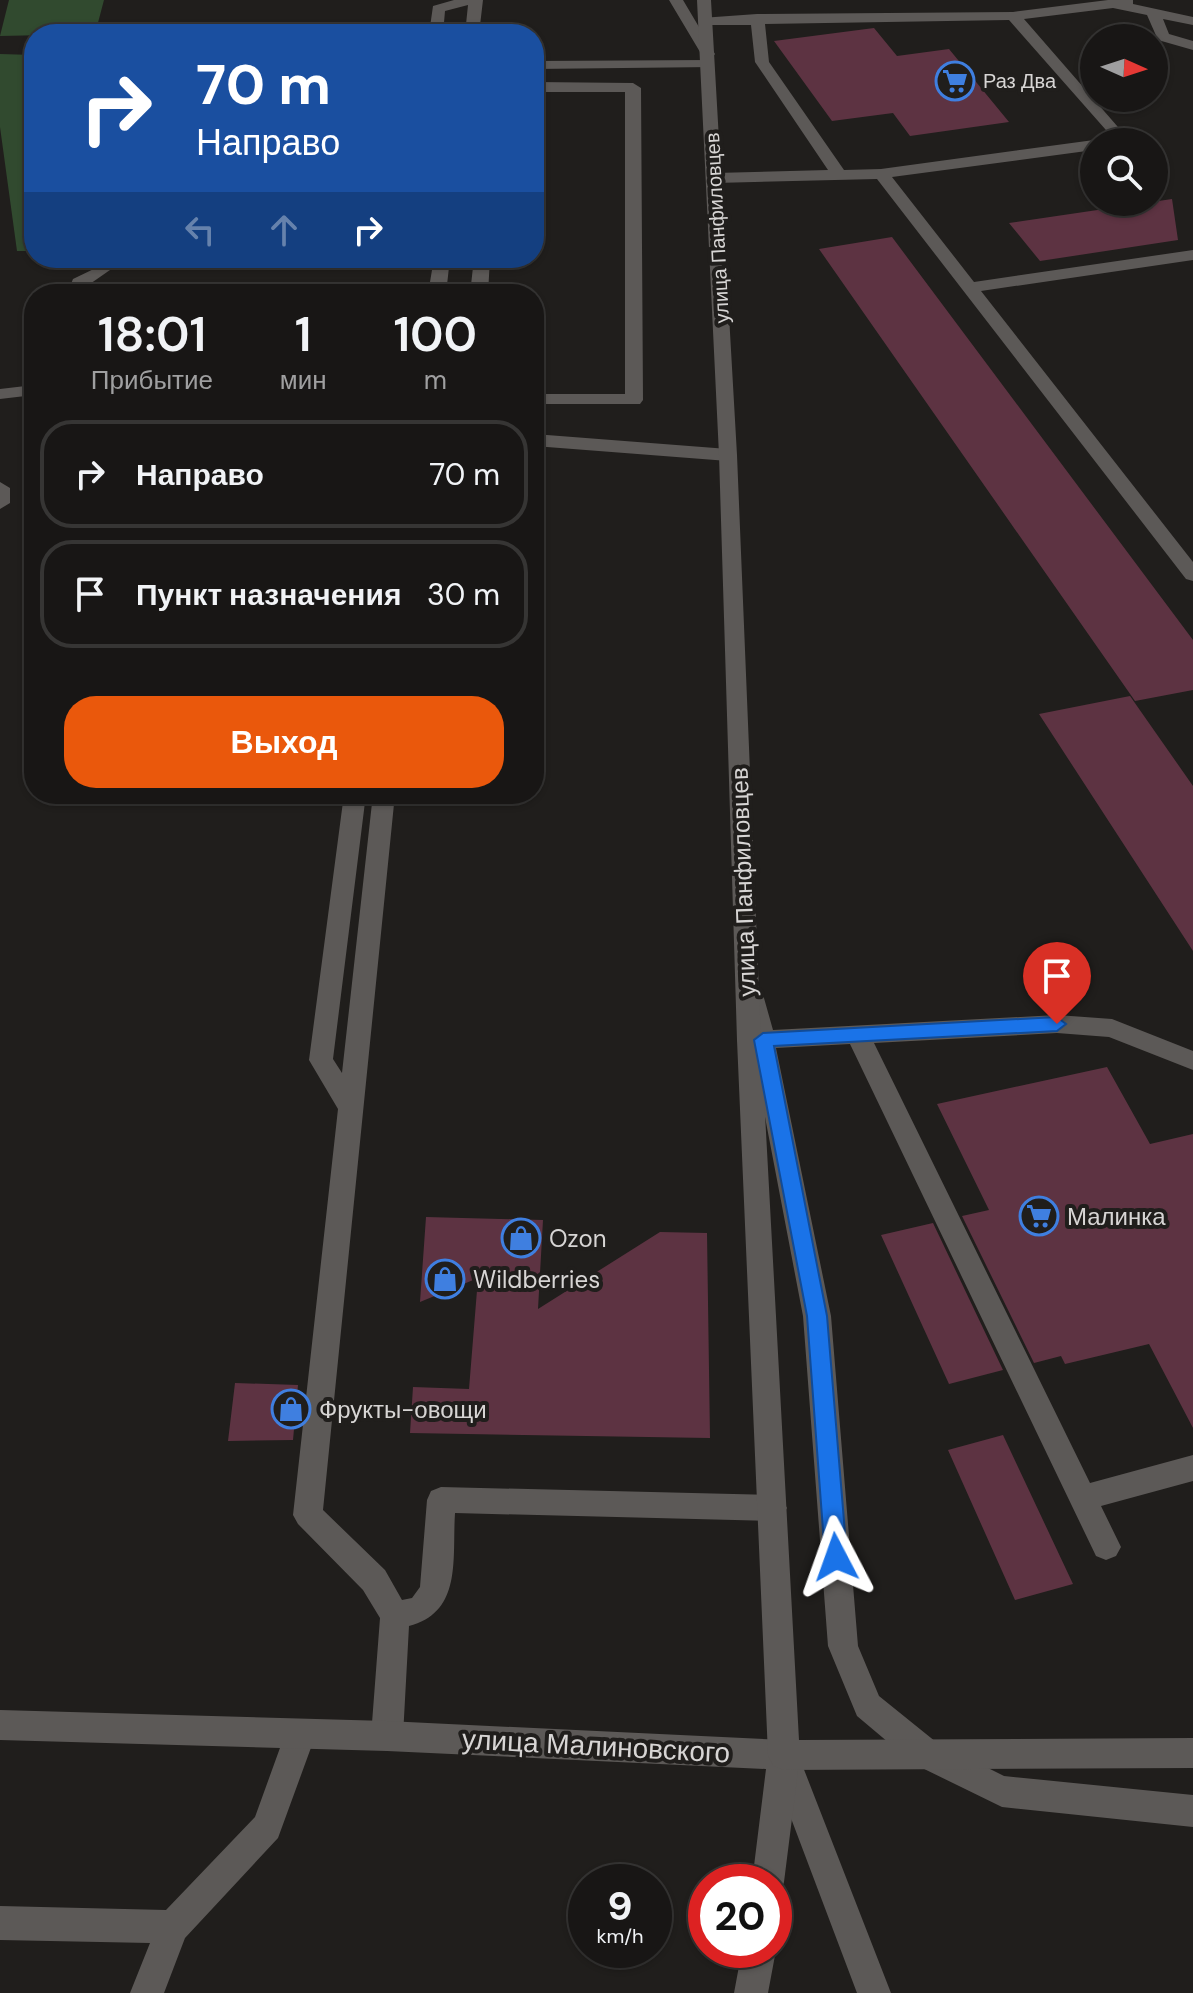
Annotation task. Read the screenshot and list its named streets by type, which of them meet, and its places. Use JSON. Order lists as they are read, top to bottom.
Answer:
{
  "streets": {
    "street": ["улица Панфиловцев", "улица Малиновского"]
  },
  "places": {
    "supermarket": ["Раз Два", "Малинка"],
    "shop": ["Ozon", "Wildberries", "Фрукты-овощи"]
  },
  "north": "right",
  "page": {
    "turn": ["70 m", "Направо"],
    "eta": [
      "18:01",
      "Прибытие",
      "1",
      "мин",
      "100",
      "m"
    ],
    "list": [
      {
        "name": "Направо",
        "value": "70 m"
      },
      {
        "name": "Пункт назначения",
        "value": "30 m"
      }
    ],
    "buttons": "Выход",
    "speed": "9 km/h",
    "limit": "20"
  }
}
